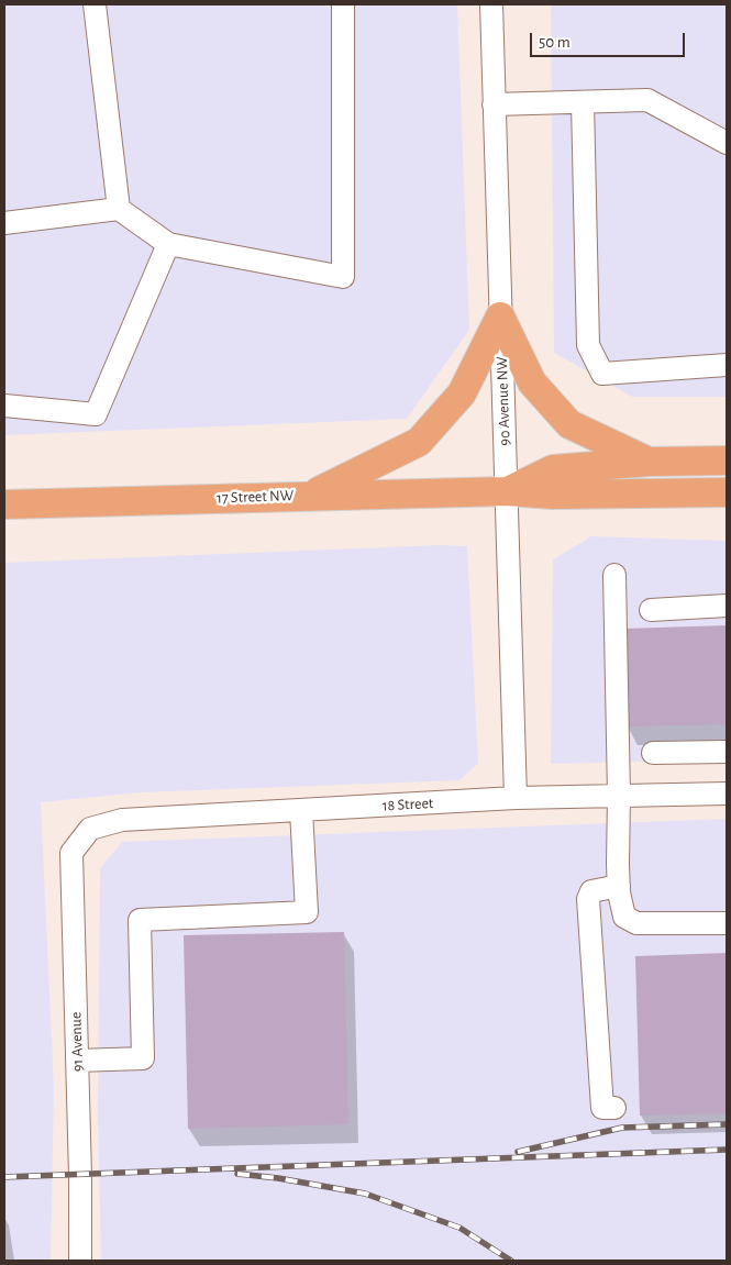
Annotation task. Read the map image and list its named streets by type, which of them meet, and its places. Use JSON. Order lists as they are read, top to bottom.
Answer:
{
  "streets": {
    "main road": ["17 Street NW"],
    "street": ["90 Avenue NW", "18 Street", "91 Avenue"]
  },
  "crossings": [
    ["90 Avenue NW", "17 Street NW"],
    ["90 Avenue NW", "18 Street"],
    ["18 Street", "91 Avenue"]
  ],
  "scale_bar": "50 m"
}
